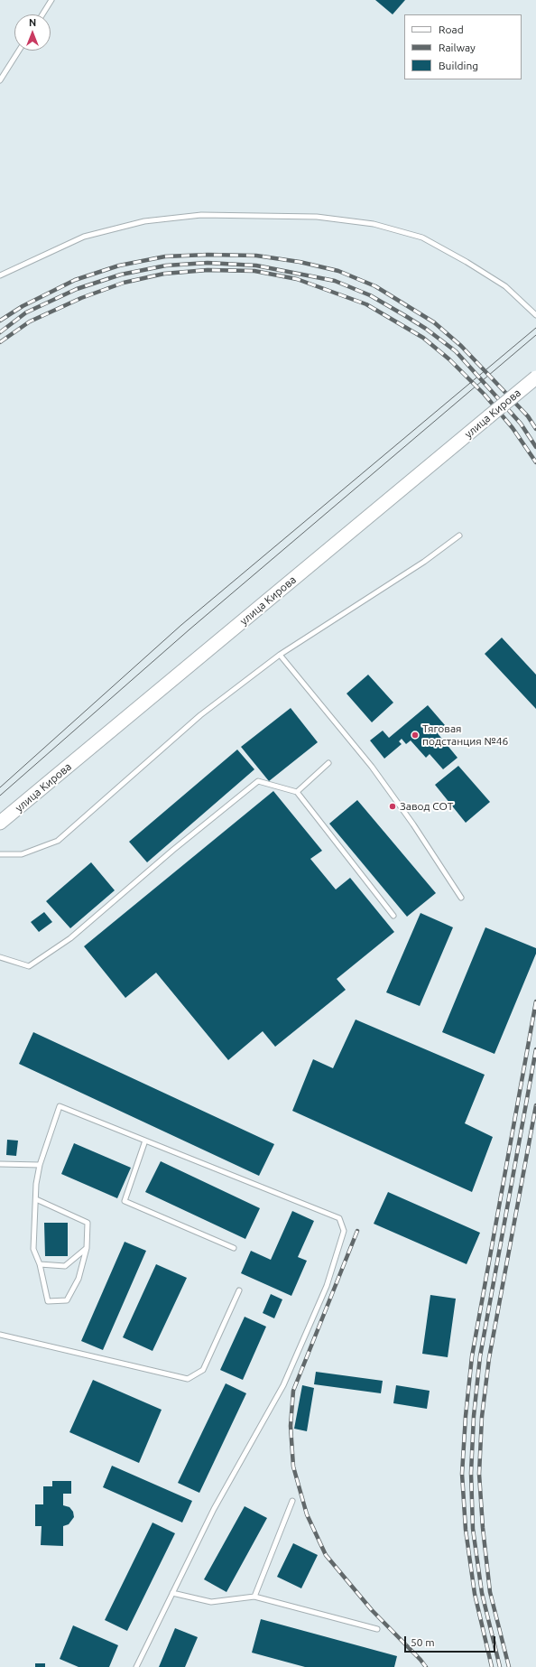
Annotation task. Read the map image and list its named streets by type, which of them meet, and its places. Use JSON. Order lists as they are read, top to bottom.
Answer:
{
  "streets": {
    "main road": ["улица Кирова"]
  },
  "places": ["Тяговая подстанция №46", "Завод СОТ"],
  "legend": ["Road", "Railway", "Building"],
  "scale_bar": "50 m",
  "north": "top"
}
